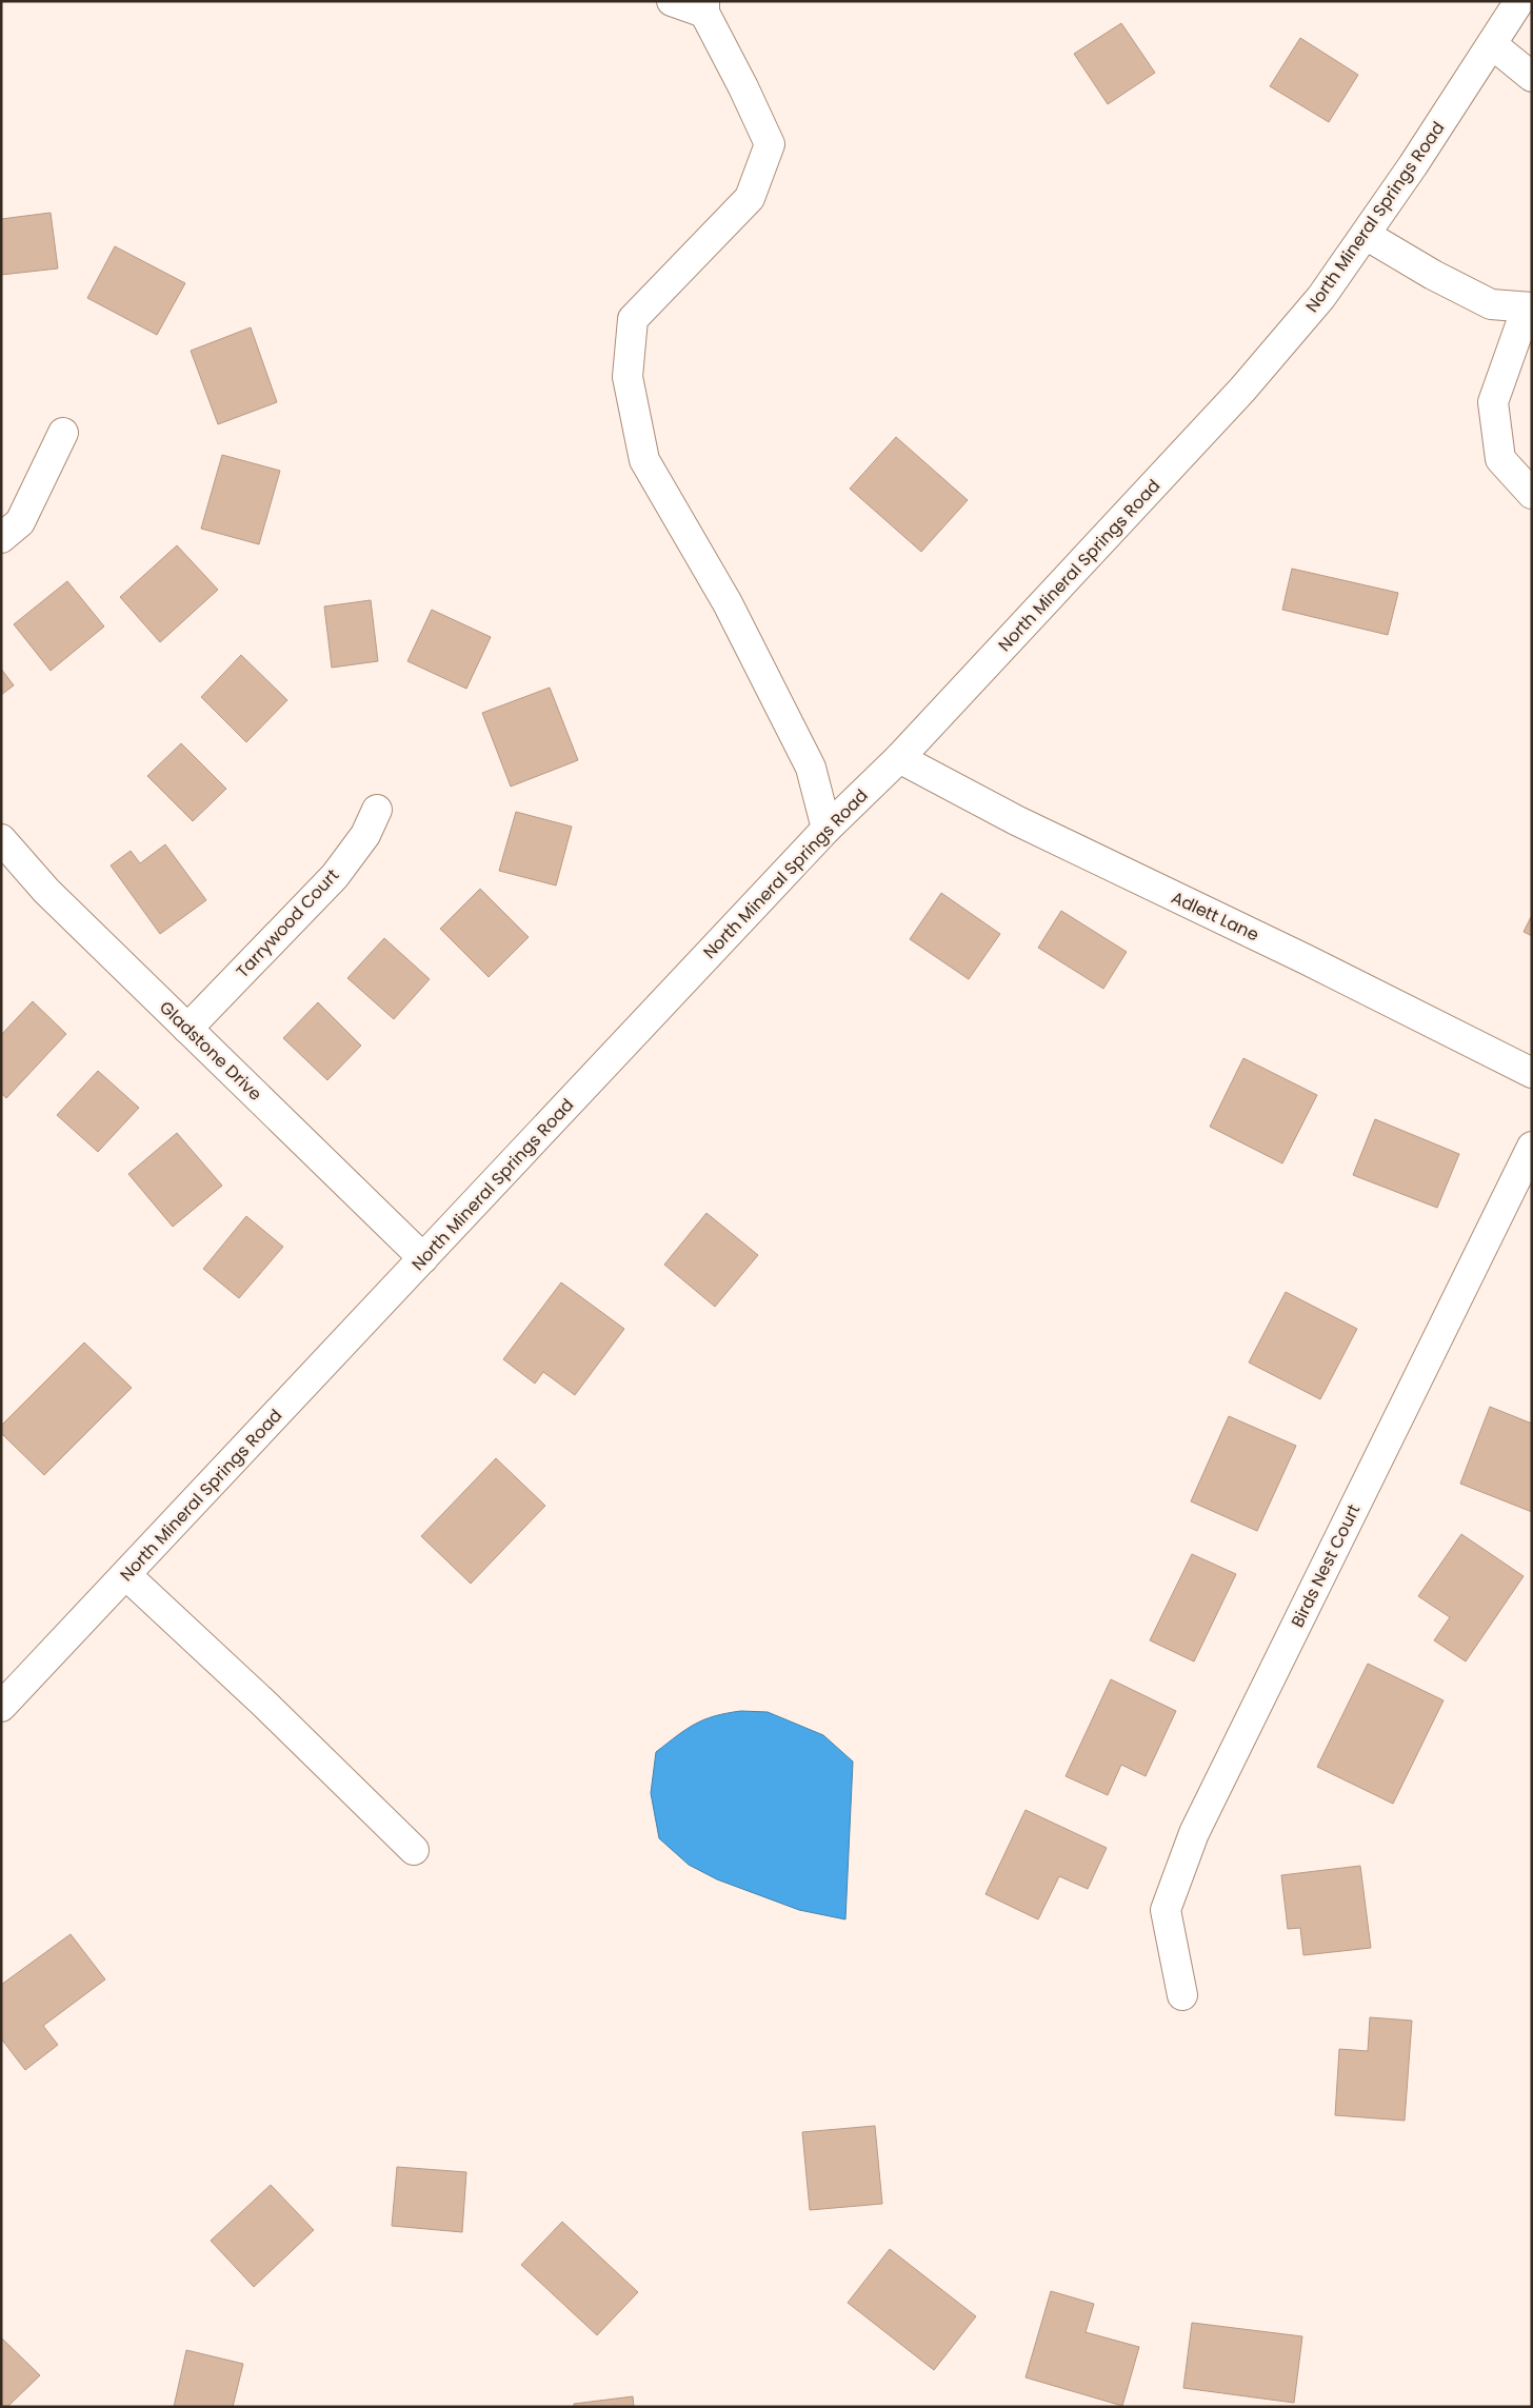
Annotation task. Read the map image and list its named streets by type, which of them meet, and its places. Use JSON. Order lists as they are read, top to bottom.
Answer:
{
  "streets": {
    "street": [
      "North Mineral Springs Road",
      "Adlett Lane",
      "Tarrywood Court",
      "Gladstone Drive",
      "Birds Nest Court"
    ]
  },
  "crossings": [
    ["North Mineral Springs Road", "Adlett Lane"],
    ["North Mineral Springs Road", "Gladstone Drive"],
    ["Tarrywood Court", "Gladstone Drive"]
  ]
}
